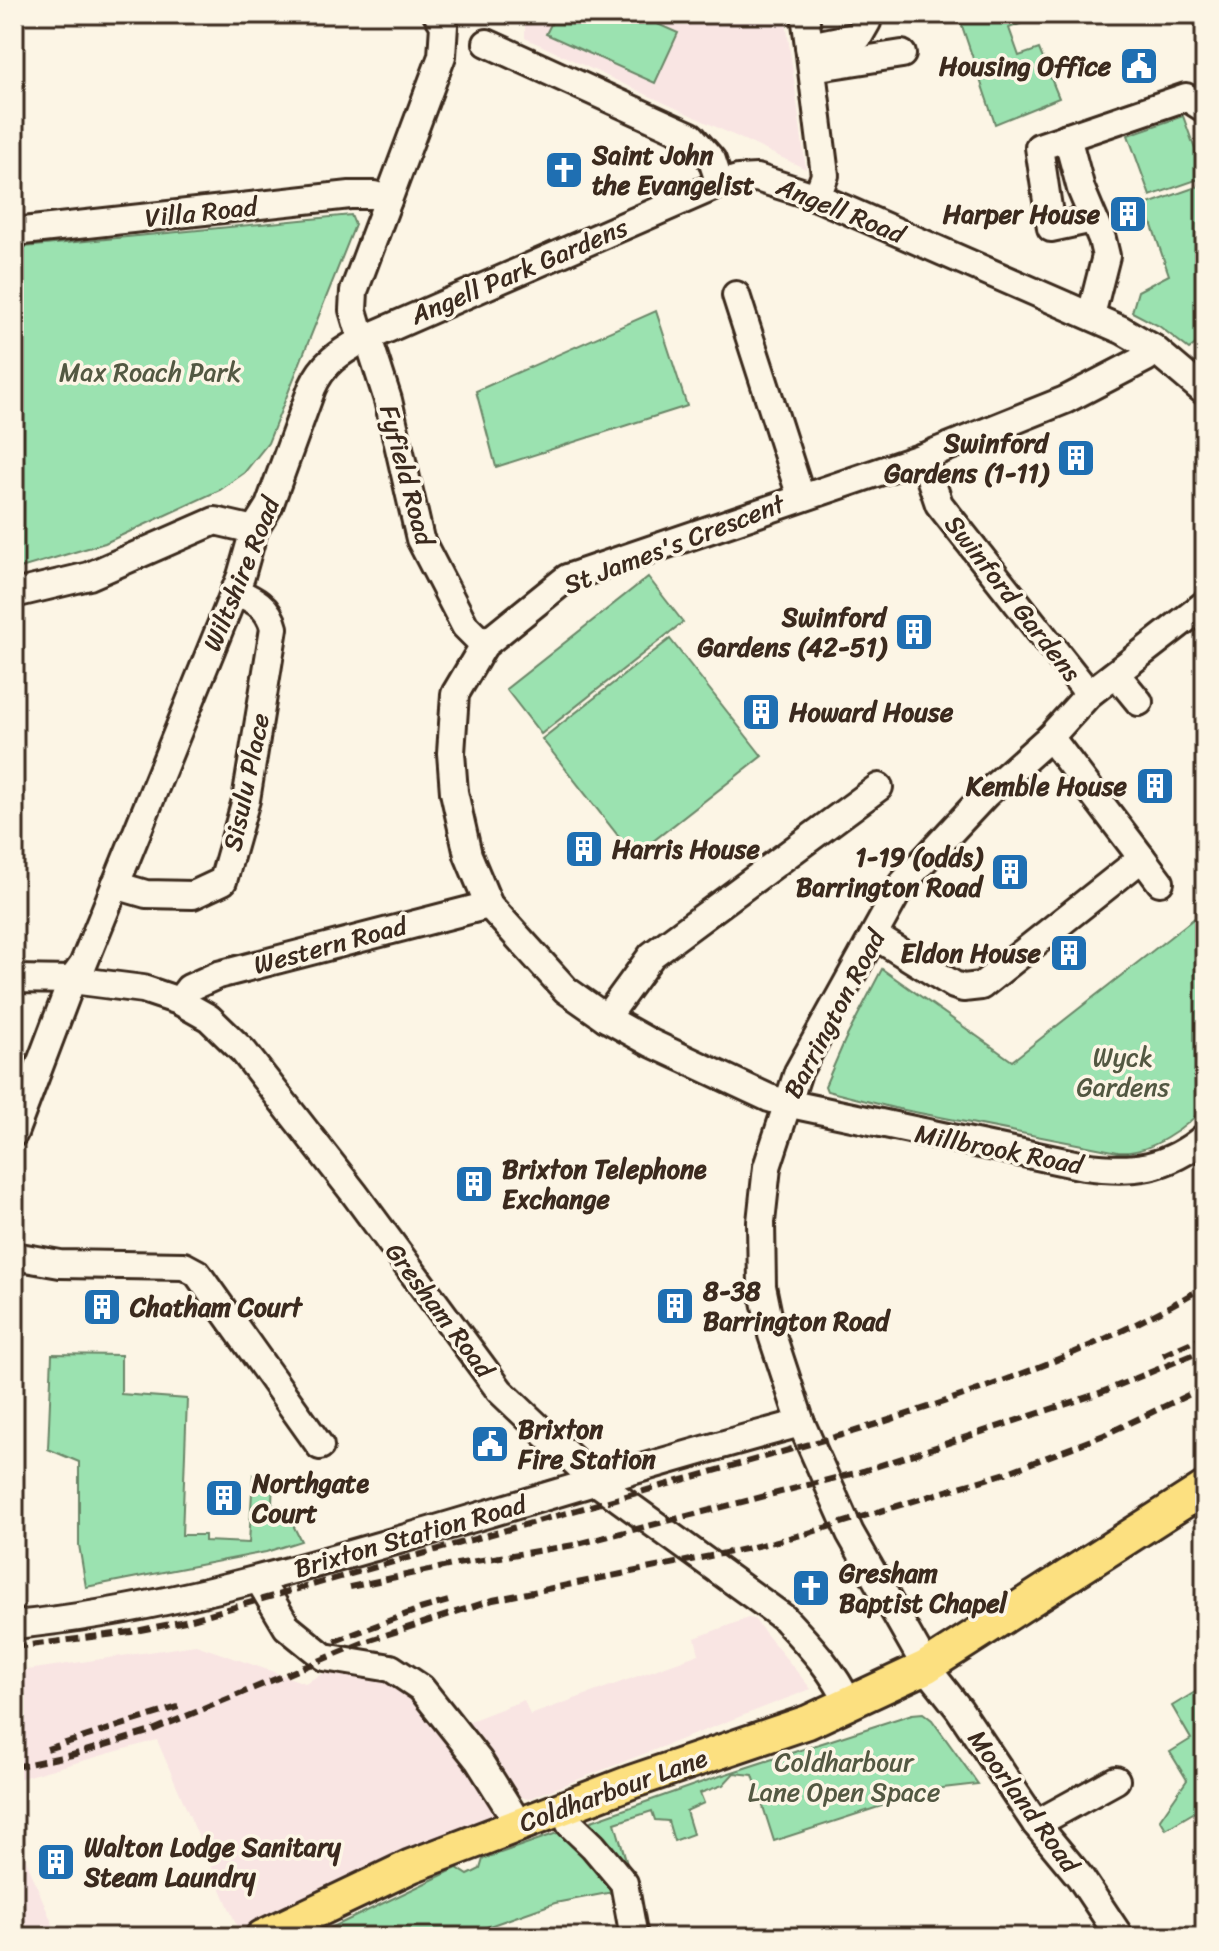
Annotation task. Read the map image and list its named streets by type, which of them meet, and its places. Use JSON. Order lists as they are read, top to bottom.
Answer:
{
  "streets": {
    "main road": ["Coldharbour Lane"],
    "street": [
      "Angell Road",
      "Villa Road",
      "Angell Park Gardens",
      "Fyfield Road",
      "St James's Crescent",
      "Wiltshire Road",
      "Swinford Gardens",
      "Sisulu Place",
      "Western Road",
      "Barrington Road",
      "Millbrook Road",
      "Gresham Road",
      "Brixton Station Road",
      "Moorland Road"
    ]
  },
  "crossings": [
    ["Angell Road", "Angell Park Gardens"],
    ["Angell Road", "St James's Crescent"],
    ["Angell Park Gardens", "Fyfield Road"],
    ["Angell Park Gardens", "Wiltshire Road"],
    ["Fyfield Road", "St James's Crescent"],
    ["Fyfield Road", "Wiltshire Road"],
    ["St James's Crescent", "Swinford Gardens"],
    ["St James's Crescent", "Western Road"],
    ["St James's Crescent", "Barrington Road"],
    ["St James's Crescent", "Millbrook Road"],
    ["Wiltshire Road", "Sisulu Place"],
    ["Wiltshire Road", "Gresham Road"],
    ["Swinford Gardens", "Barrington Road"],
    ["Western Road", "Gresham Road"],
    ["Barrington Road", "Millbrook Road"],
    ["Barrington Road", "Brixton Station Road"],
    ["Barrington Road", "Coldharbour Lane"],
    ["Barrington Road", "Moorland Road"],
    ["Gresham Road", "Brixton Station Road"],
    ["Gresham Road", "Coldharbour Lane"],
    ["Coldharbour Lane", "Moorland Road"]
  ],
  "parks": ["Max Roach Park", "Wyck Gardens", "Coldharbour Lane Open Space"],
  "places": {
    "public building": ["Housing Office", "Brixton Fire Station"],
    "church": ["Saint John the Evangelist", "Gresham Baptist Chapel"],
    "building": [
      "Harper House",
      "Swinford Gardens (1-11)",
      "Swinford Gardens (42-51)",
      "Howard House",
      "Kemble House",
      "Harris House",
      "1-19 (odds) Barrington Road",
      "Eldon House",
      "Brixton Telephone Exchange",
      "8-38 Barrington Road",
      "Chatham Court",
      "Northgate Court",
      "Walton Lodge Sanitary Steam Laundry"
    ]
  }
}
